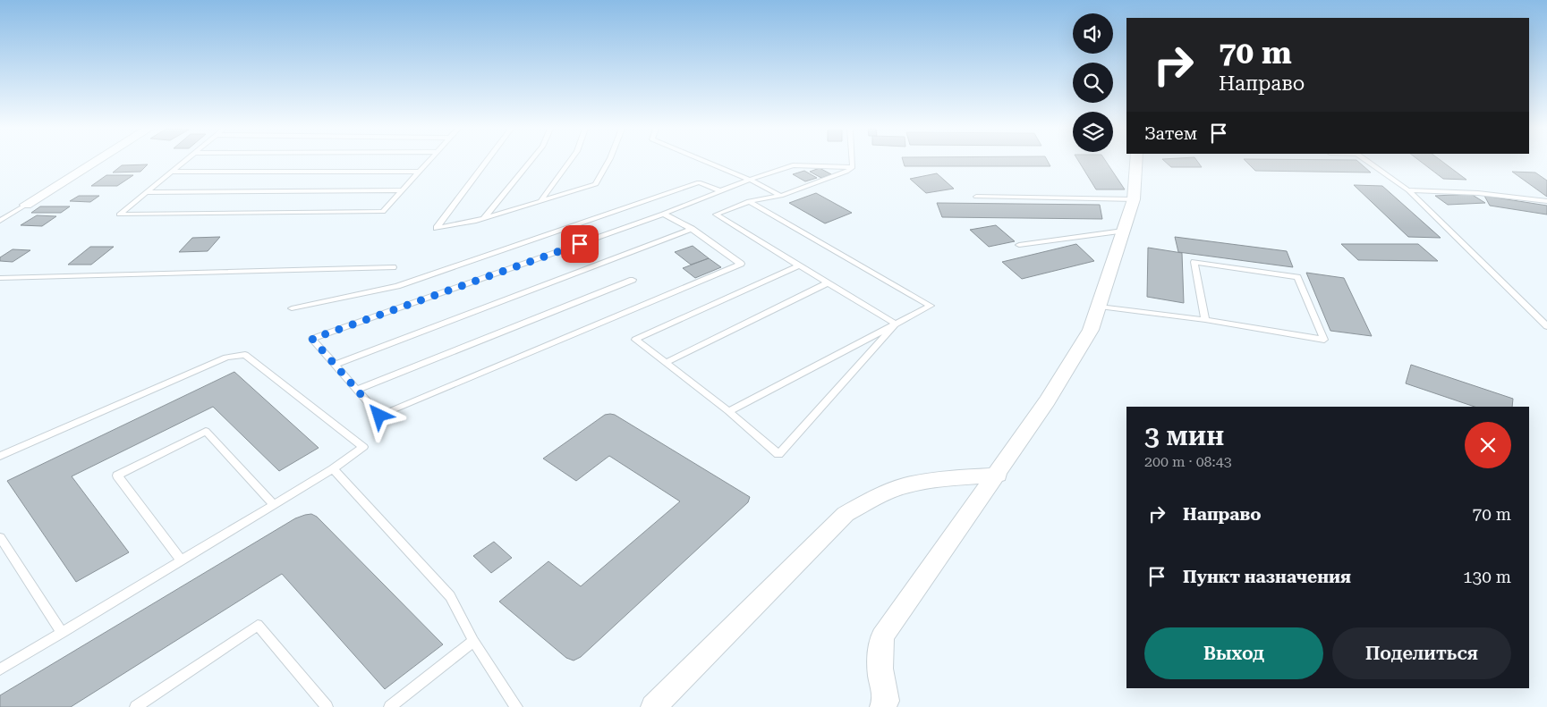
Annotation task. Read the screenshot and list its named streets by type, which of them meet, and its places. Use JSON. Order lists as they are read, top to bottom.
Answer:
{
  "page": {
    "turn": ["70 m", "Направо"],
    "then": "Затем",
    "heading": ["3 мин", "200 m · 08:43"],
    "list": [
      {
        "name": "Направо",
        "value": "70 m"
      },
      {
        "name": "Пункт назначения",
        "value": "130 m"
      }
    ],
    "buttons": ["Выход", "Поделиться"]
  }
}
